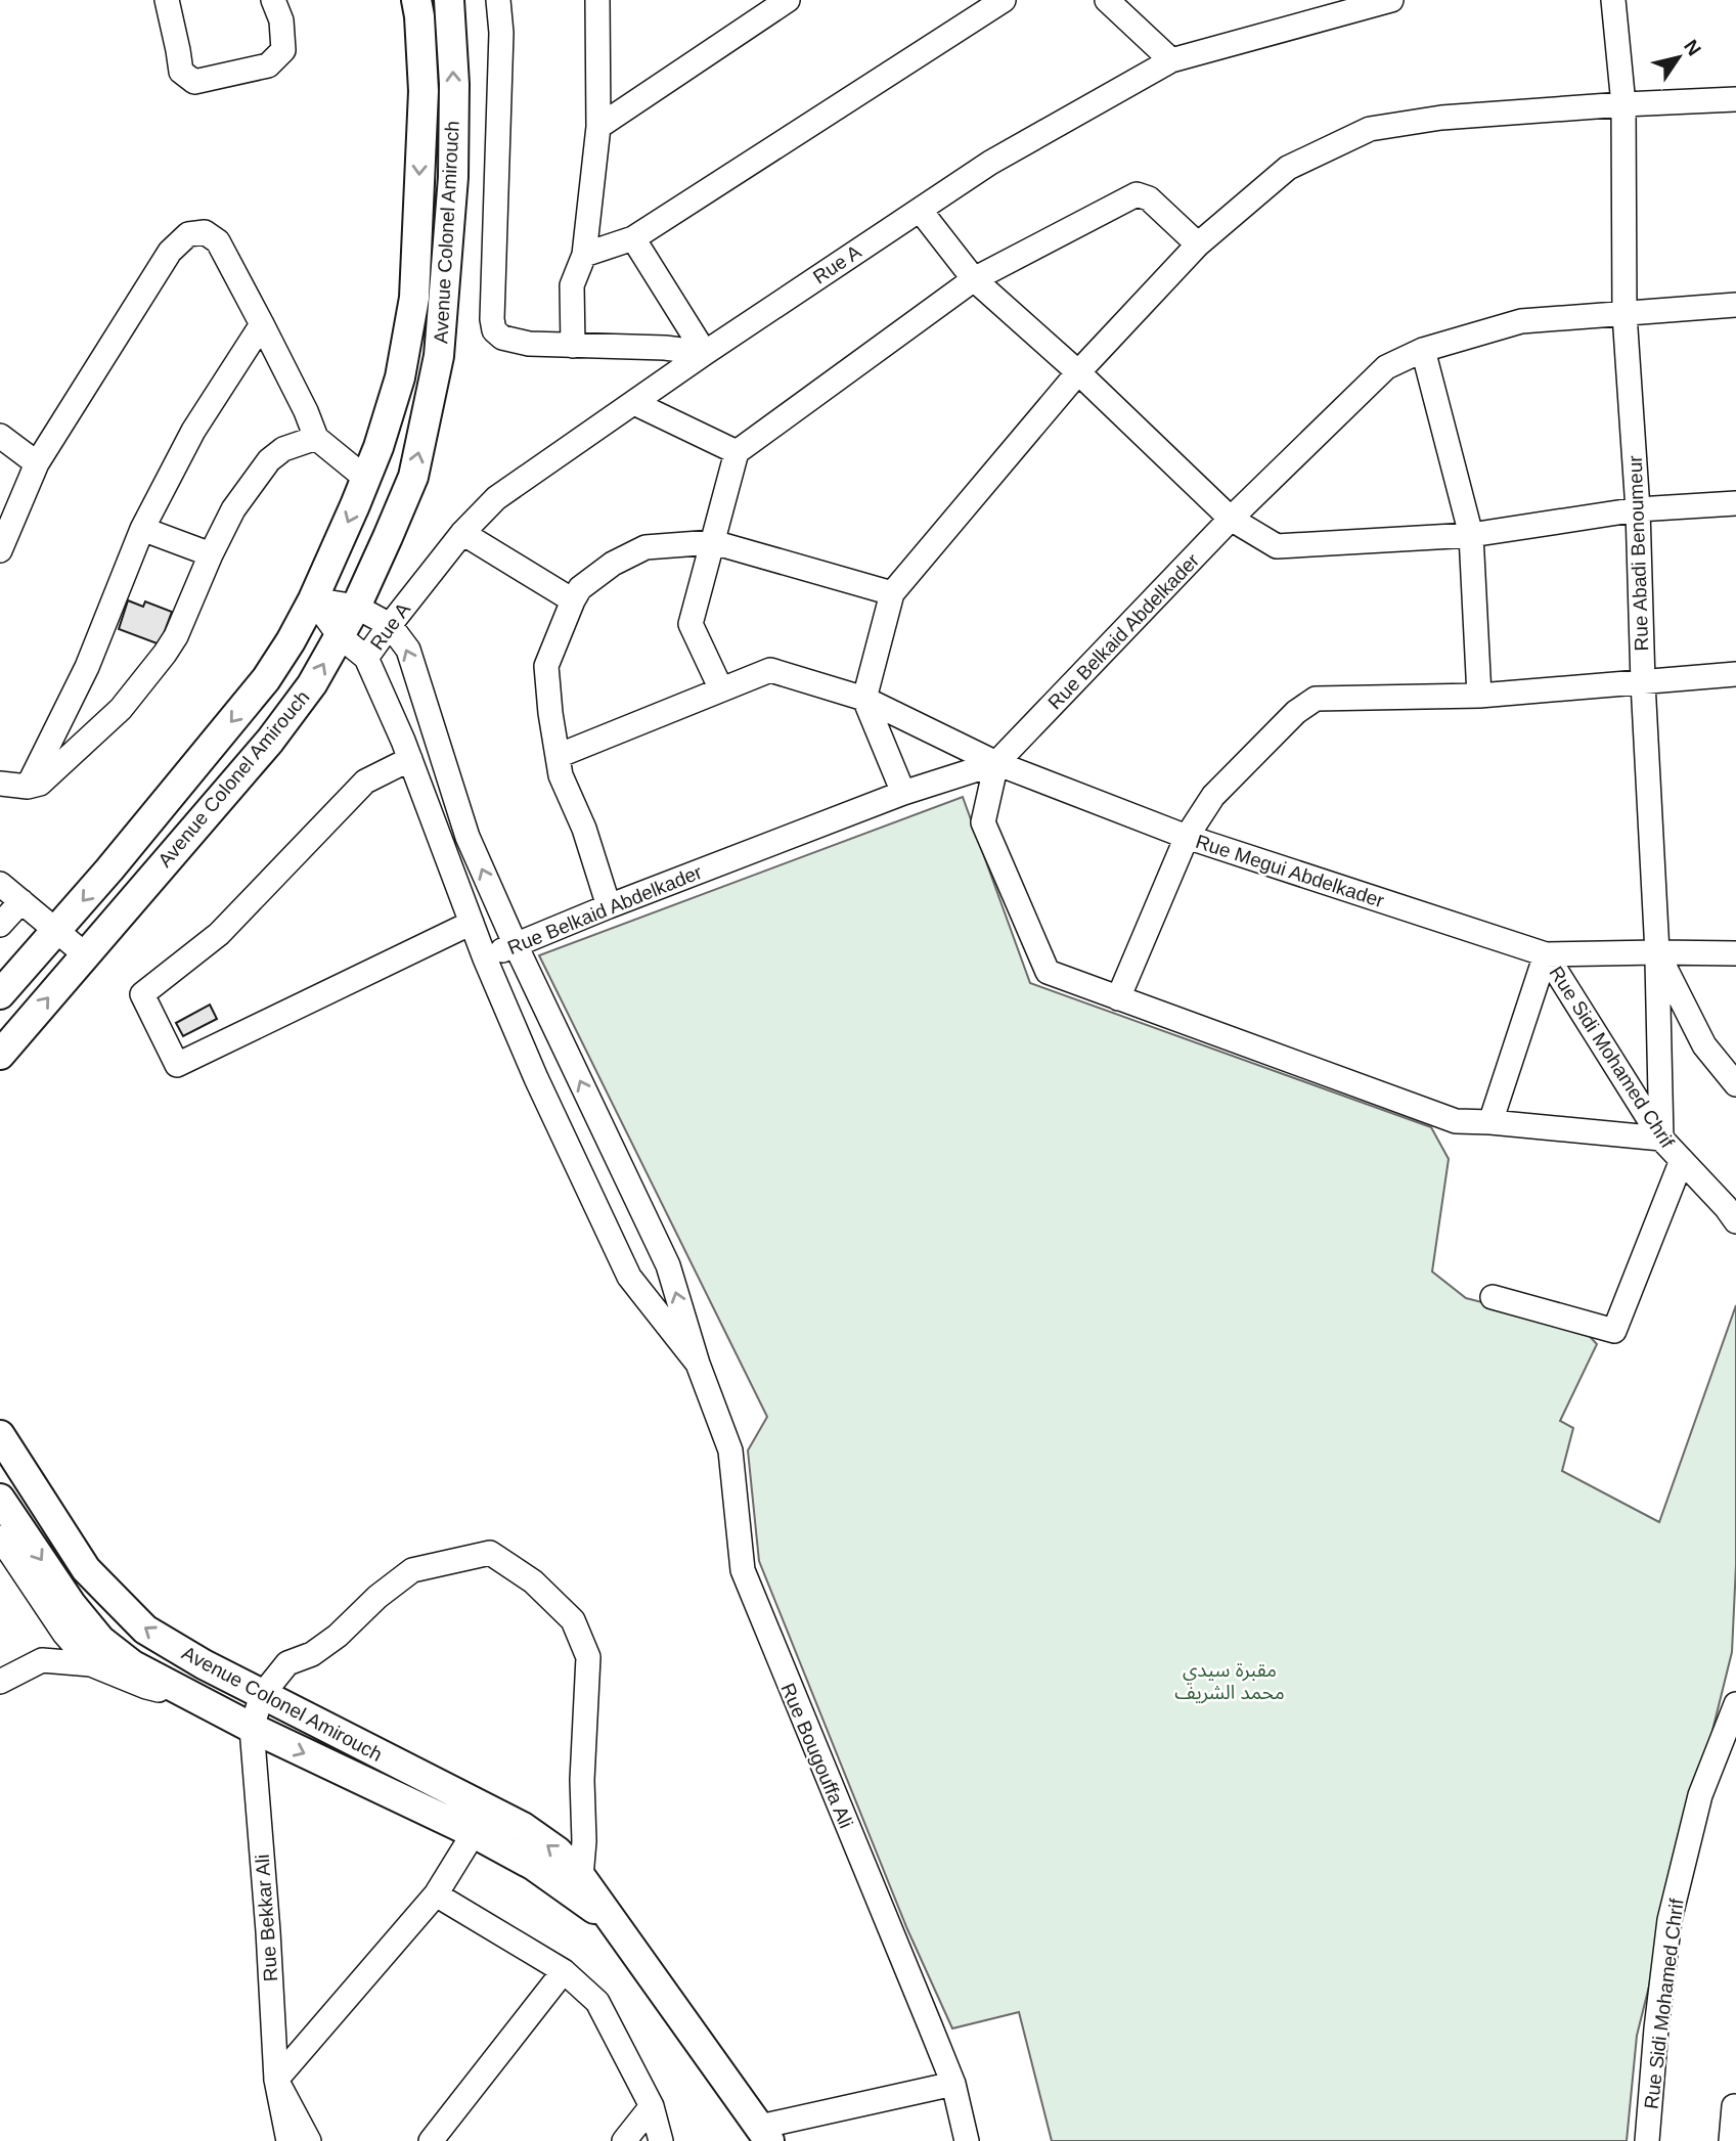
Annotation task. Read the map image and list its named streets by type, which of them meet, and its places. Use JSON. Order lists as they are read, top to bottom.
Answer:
{
  "streets": {
    "main road": ["Avenue Colonel Amirouch"],
    "street": [
      "Rue A",
      "Rue Abadi Benoumeur",
      "Rue Belkaid Abdelkader",
      "Rue Megui Abdelkader",
      "Rue Sidi Mohamed Chrif",
      "Rue Bougouffa Ali",
      "Rue Bekkar Ali"
    ]
  },
  "crossings": [
    ["Avenue Colonel Amirouch", "Rue Bekkar Ali"],
    ["Rue Abadi Benoumeur", "Rue Belkaid Abdelkader"],
    ["Rue Abadi Benoumeur", "Rue Megui Abdelkader"],
    ["Rue Belkaid Abdelkader", "Rue Megui Abdelkader"],
    ["Rue Megui Abdelkader", "Rue Sidi Mohamed Chrif"]
  ],
  "parks": ["مقبرة سيدي محمد الشريف"],
  "north": "top right"
}
